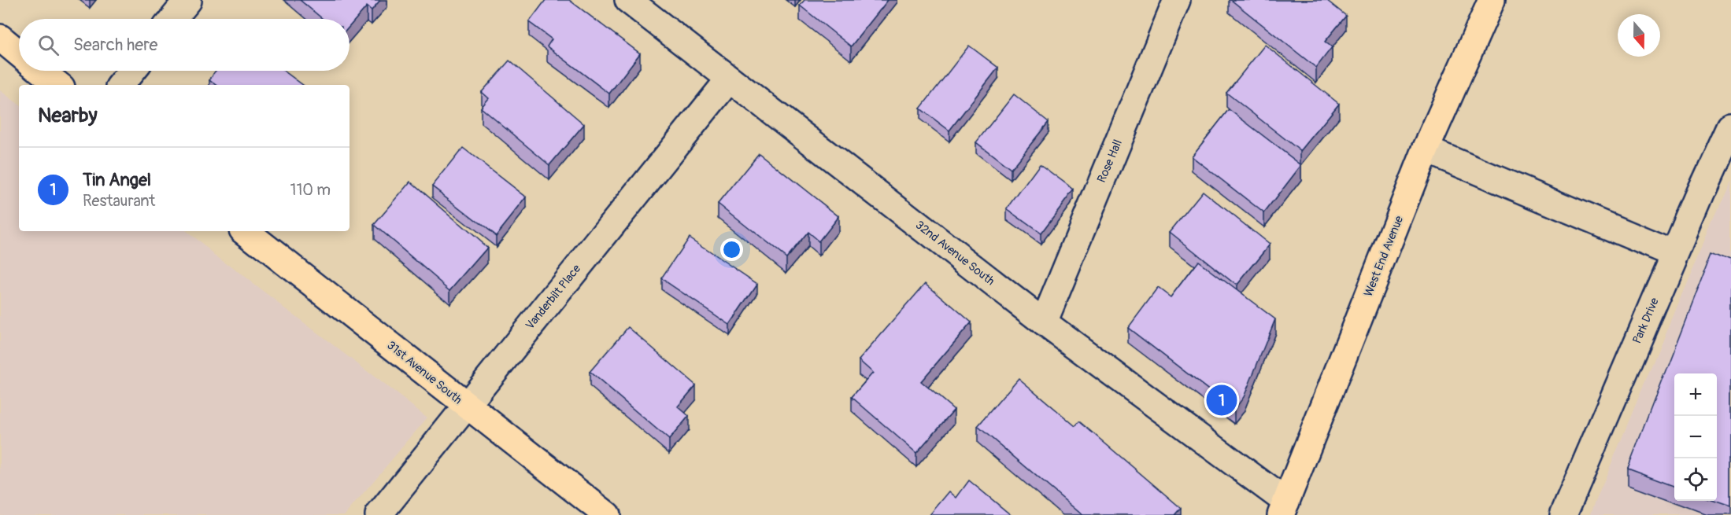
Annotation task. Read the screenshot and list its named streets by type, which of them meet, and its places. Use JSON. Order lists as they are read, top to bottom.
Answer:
{
  "streets": {
    "main road": ["West End Avenue", "31st Avenue South"],
    "street": [
      "Rose Hall",
      "32nd Avenue South",
      "Vanderbilt Place",
      "Park Drive"
    ]
  },
  "crossings": [
    ["Rose Hall", "32nd Avenue South"],
    ["32nd Avenue South", "West End Avenue"],
    ["32nd Avenue South", "Vanderbilt Place"],
    ["Vanderbilt Place", "31st Avenue South"]
  ],
  "north": "bottom",
  "page": {
    "search": "Search here",
    "heading": "Nearby",
    "list": [
      {
        "mark": "1",
        "name": "Tin Angel",
        "note": "Restaurant",
        "value": "110 m"
      }
    ],
    "map_buttons": ["+", "−"],
    "pins": "1"
  }
}
